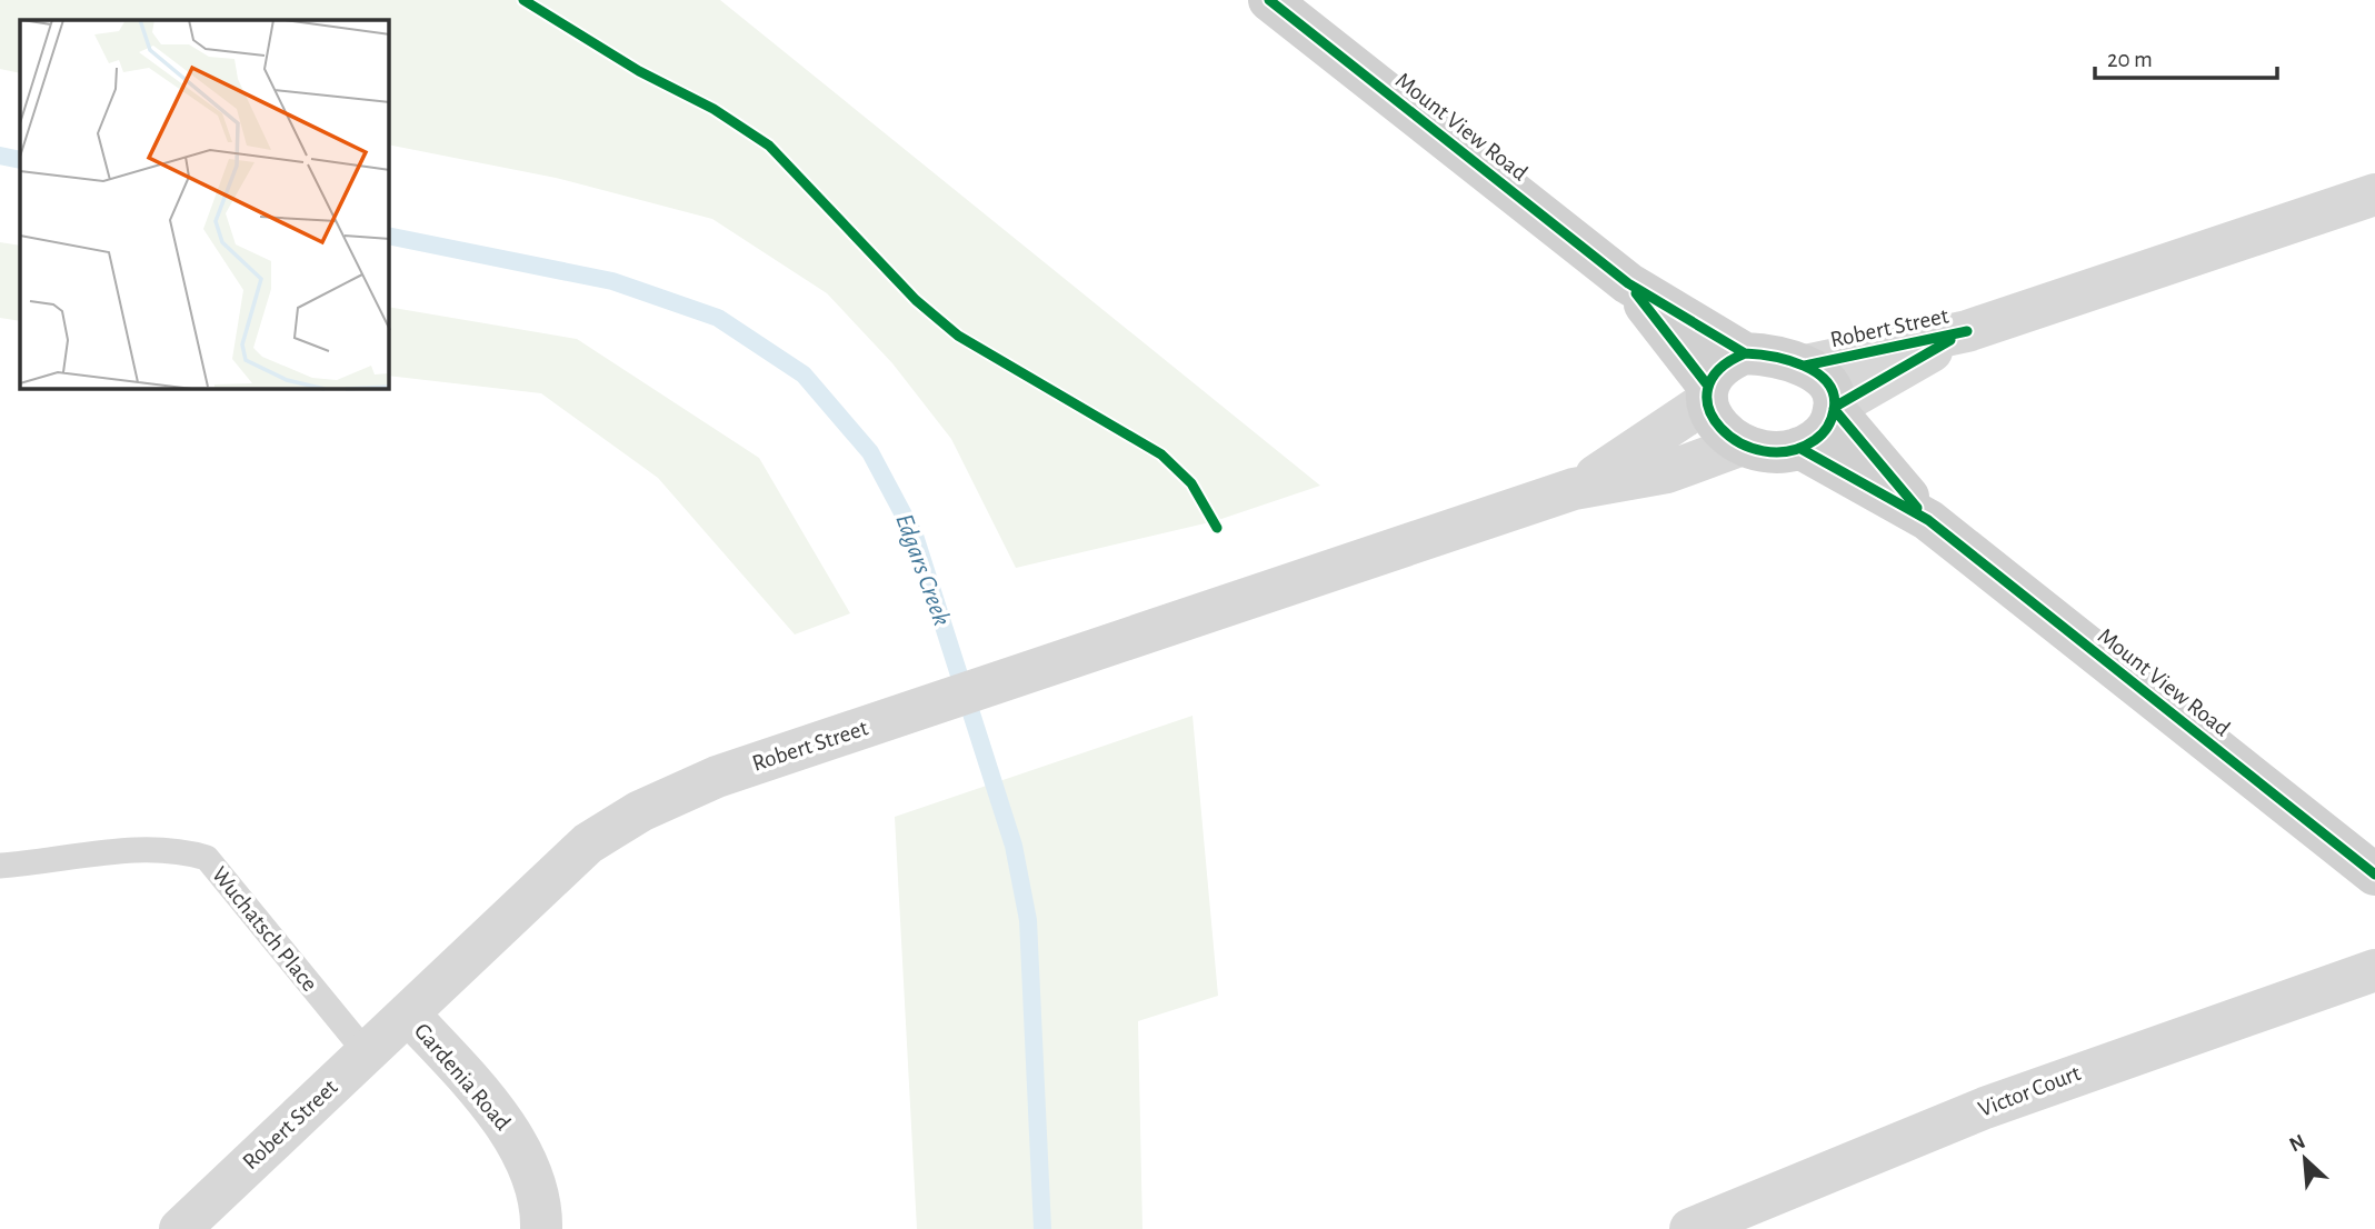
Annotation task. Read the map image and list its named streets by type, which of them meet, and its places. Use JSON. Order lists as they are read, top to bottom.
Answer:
{
  "streets": {
    "street": [
      "Mount View Road",
      "Robert Street",
      "Gardenia Road",
      "Victor Court"
    ],
    "lane": ["Wuchatsch Place"]
  },
  "crossings": [
    ["Mount View Road", "Robert Street"],
    ["Robert Street", "Wuchatsch Place"],
    ["Robert Street", "Gardenia Road"]
  ],
  "water": ["Edgars Creek"],
  "scale_bar": "20 m",
  "north": "top left"
}
